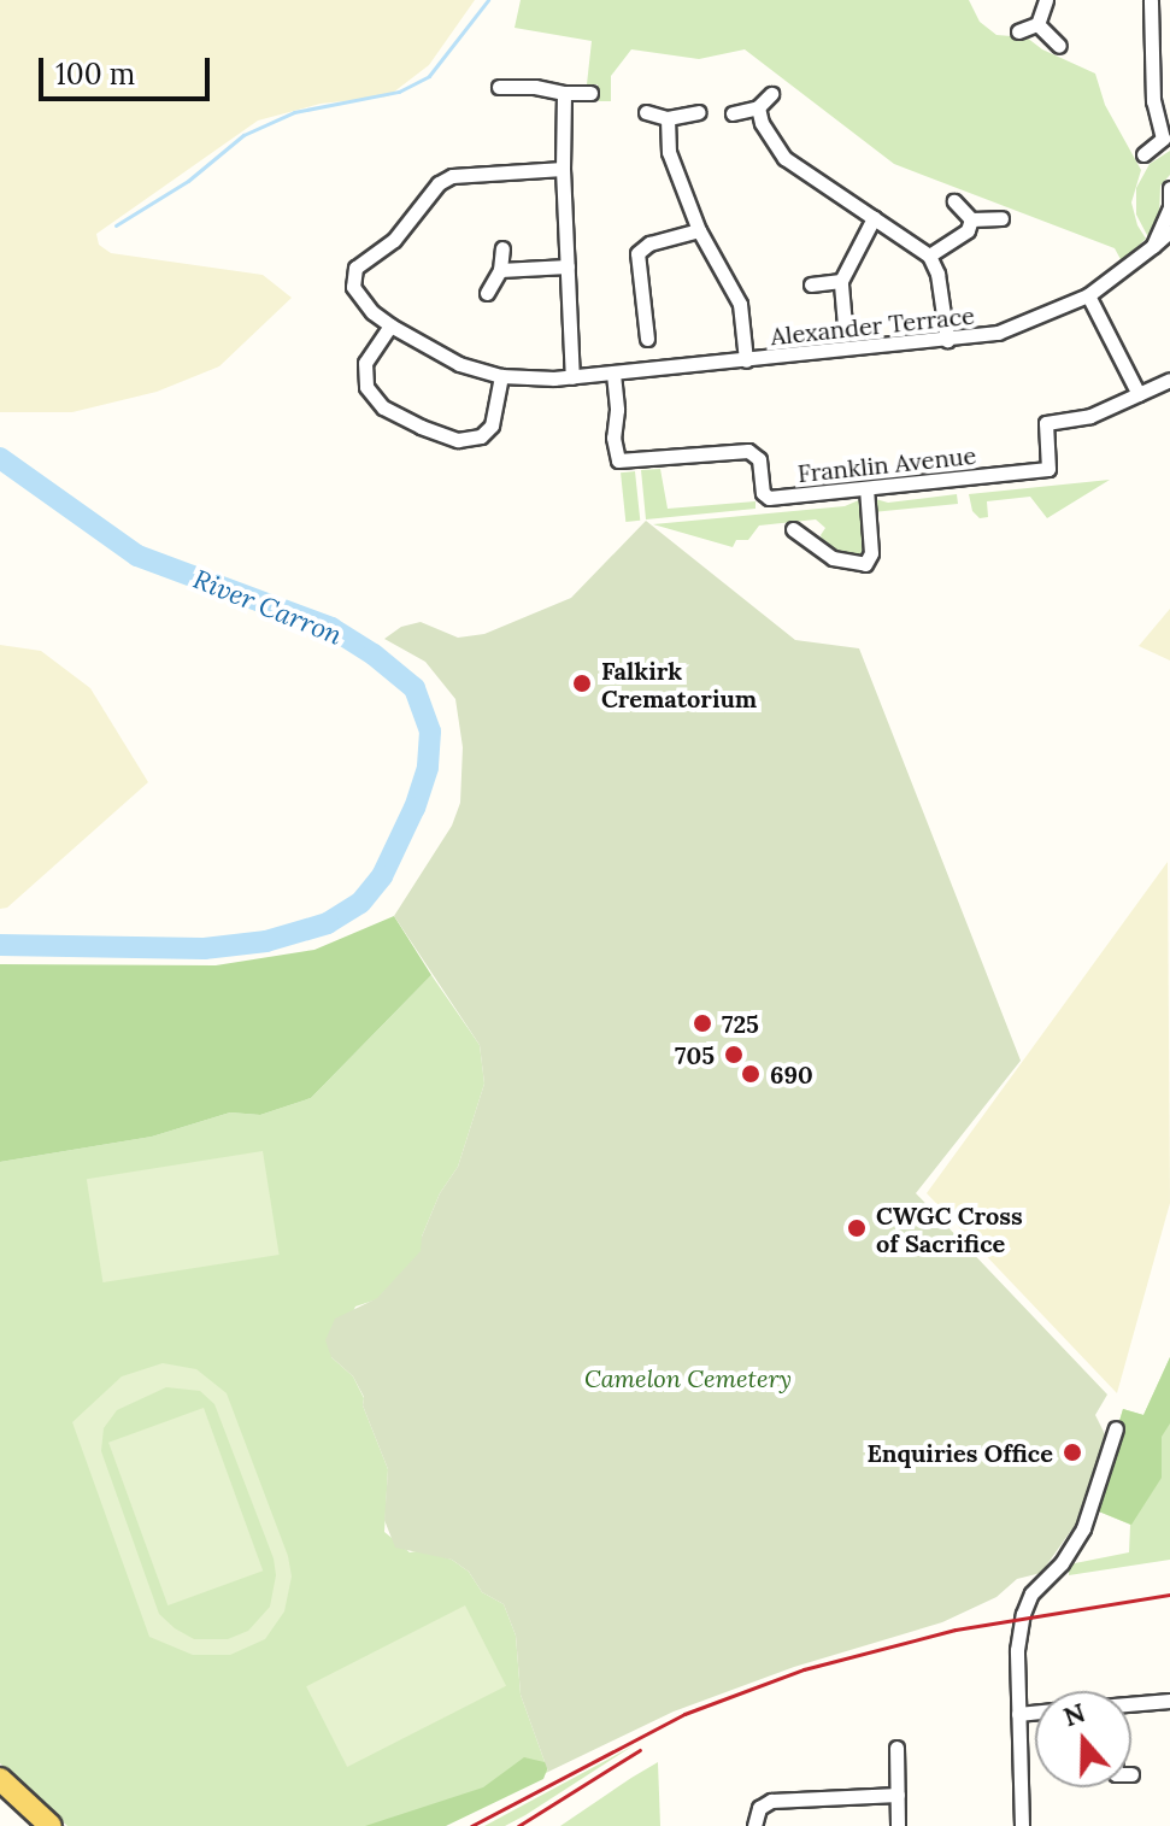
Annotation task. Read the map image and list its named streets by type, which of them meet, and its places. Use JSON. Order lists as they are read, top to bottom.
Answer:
{
  "streets": {
    "street": ["Alexander Terrace", "Franklin Avenue"]
  },
  "crossings": [
    ["Alexander Terrace", "Franklin Avenue"]
  ],
  "water": ["River Carron"],
  "parks": ["Camelon Cemetery"],
  "places": [
    "Falkirk Crematorium",
    "725",
    "705",
    "690",
    "CWGC Cross of Sacrifice",
    "Enquiries Office"
  ],
  "scale_bar": "100 m",
  "north": "top"
}
